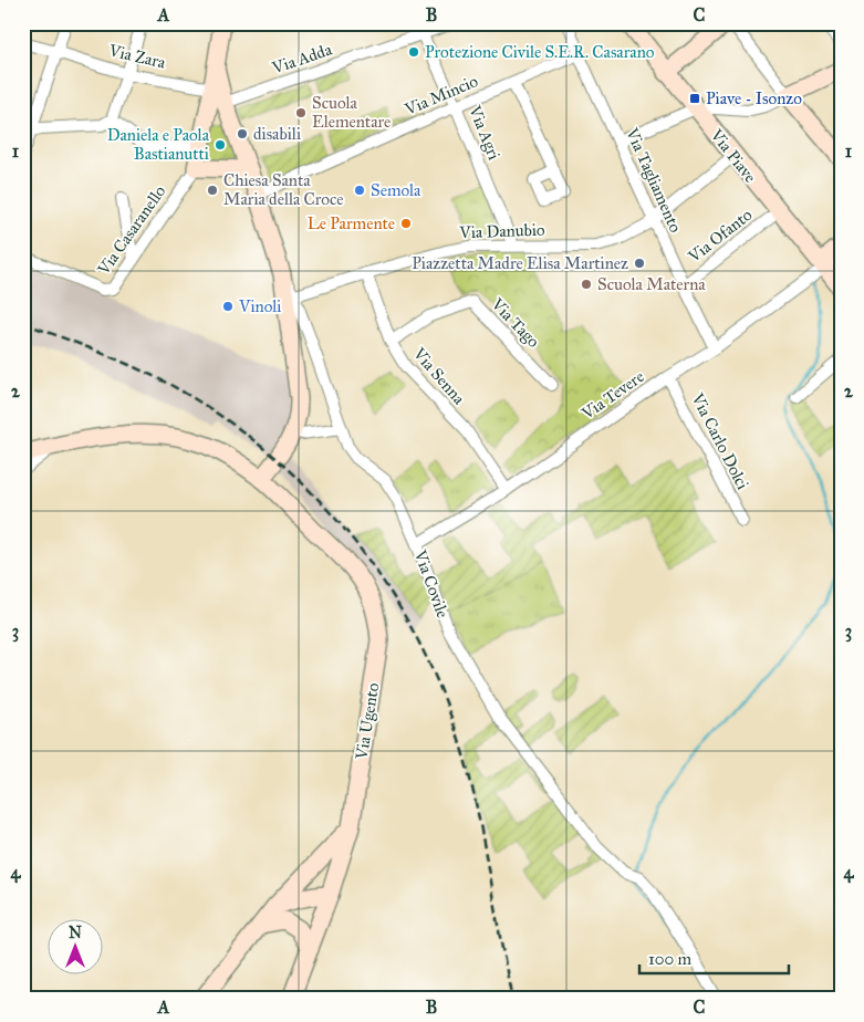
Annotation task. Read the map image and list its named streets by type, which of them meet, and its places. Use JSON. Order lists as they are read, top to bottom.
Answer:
{
  "streets": {
    "street": [
      "Via Zara",
      "Via Adda",
      "Via Mincio",
      "Via Agri",
      "Via Piave",
      "Via Tagliamento",
      "Via Casaranello",
      "Via Danubio",
      "Via Ofanto",
      "Via Tago",
      "Via Senna",
      "Via Tevere",
      "Via Carlo Dolci",
      "Via Covile",
      "Via Ugento"
    ]
  },
  "crossings": [
    ["Via Adda", "Via Agri"],
    ["Via Adda", "Via Covile"],
    ["Via Mincio", "Via Agri"],
    ["Via Mincio", "Via Tagliamento"],
    ["Via Mincio", "Via Covile"],
    ["Via Agri", "Via Danubio"],
    ["Via Piave", "Via Danubio"],
    ["Via Piave", "Via Ofanto"],
    ["Via Piave", "Via Tevere"],
    ["Via Tagliamento", "Via Danubio"],
    ["Via Tagliamento", "Via Ofanto"],
    ["Via Tagliamento", "Via Tevere"],
    ["Via Danubio", "Via Senna"],
    ["Via Danubio", "Via Covile"],
    ["Via Tago", "Via Senna"],
    ["Via Senna", "Via Tevere"],
    ["Via Tevere", "Via Carlo Dolci"],
    ["Via Tevere", "Via Covile"]
  ],
  "places": {
    "other": [
      "Protezione Civile S.E.R. Casarano",
      "Scuola Elementare",
      "disabili",
      "Daniela e Paola Bastianutti",
      "Chiesa Santa Maria della Croce",
      "Semola",
      "Le Parmente",
      "Piazzetta Madre Elisa Martinez",
      "Scuola Materna",
      "Vinoli"
    ],
    "transit": ["Piave - Isonzo"]
  },
  "scale_bar": "100 m",
  "north": "top",
  "grid": {
    "columns": ["A", "B", "C"],
    "rows": [
      "1",
      "2",
      "3",
      "4"
    ]
  }
}
